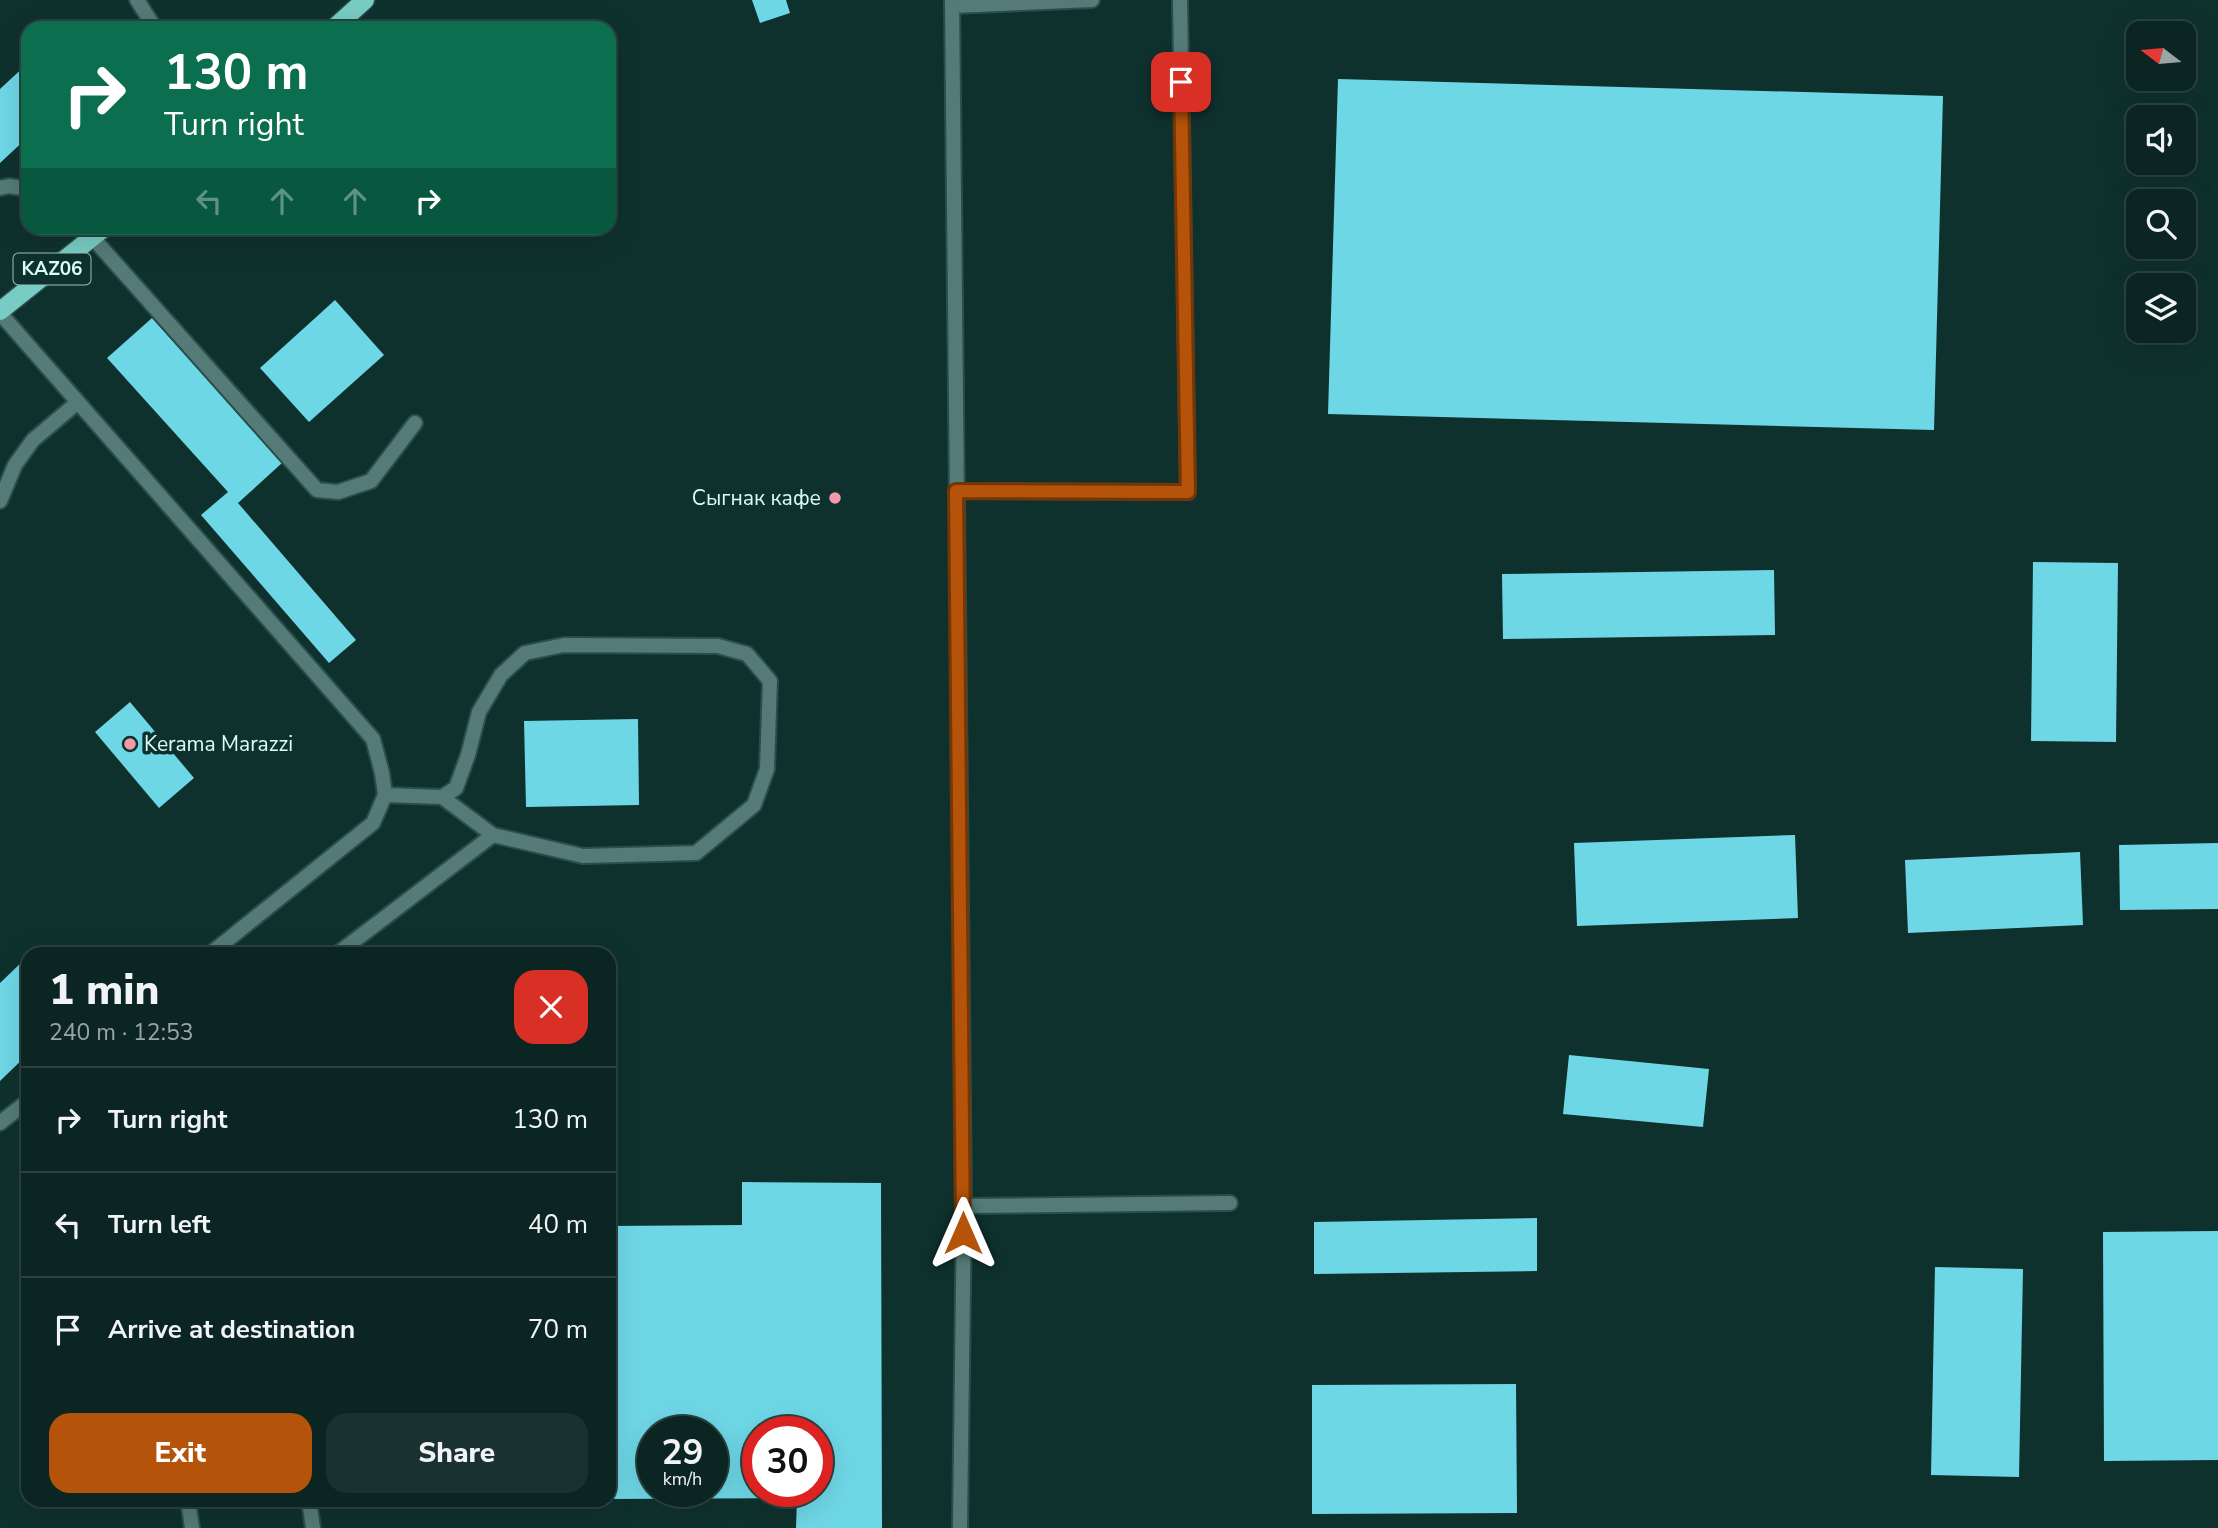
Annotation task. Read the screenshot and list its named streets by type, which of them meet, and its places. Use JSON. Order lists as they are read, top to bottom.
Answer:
{
  "streets": {
    "main road": ["KАZ06"]
  },
  "places": ["Сыгнак кафе", "Kerama Marazzi"],
  "north": "left",
  "page": {
    "turn": ["130 m", "Turn right"],
    "heading": ["1 min", "240 m · 12:53"],
    "list": [
      {
        "name": "Turn right",
        "value": "130 m"
      },
      {
        "name": "Turn left",
        "value": "40 m"
      },
      {
        "name": "Arrive at destination",
        "value": "70 m"
      }
    ],
    "buttons": ["Exit", "Share"],
    "speed": "29 km/h",
    "limit": "30"
  }
}
